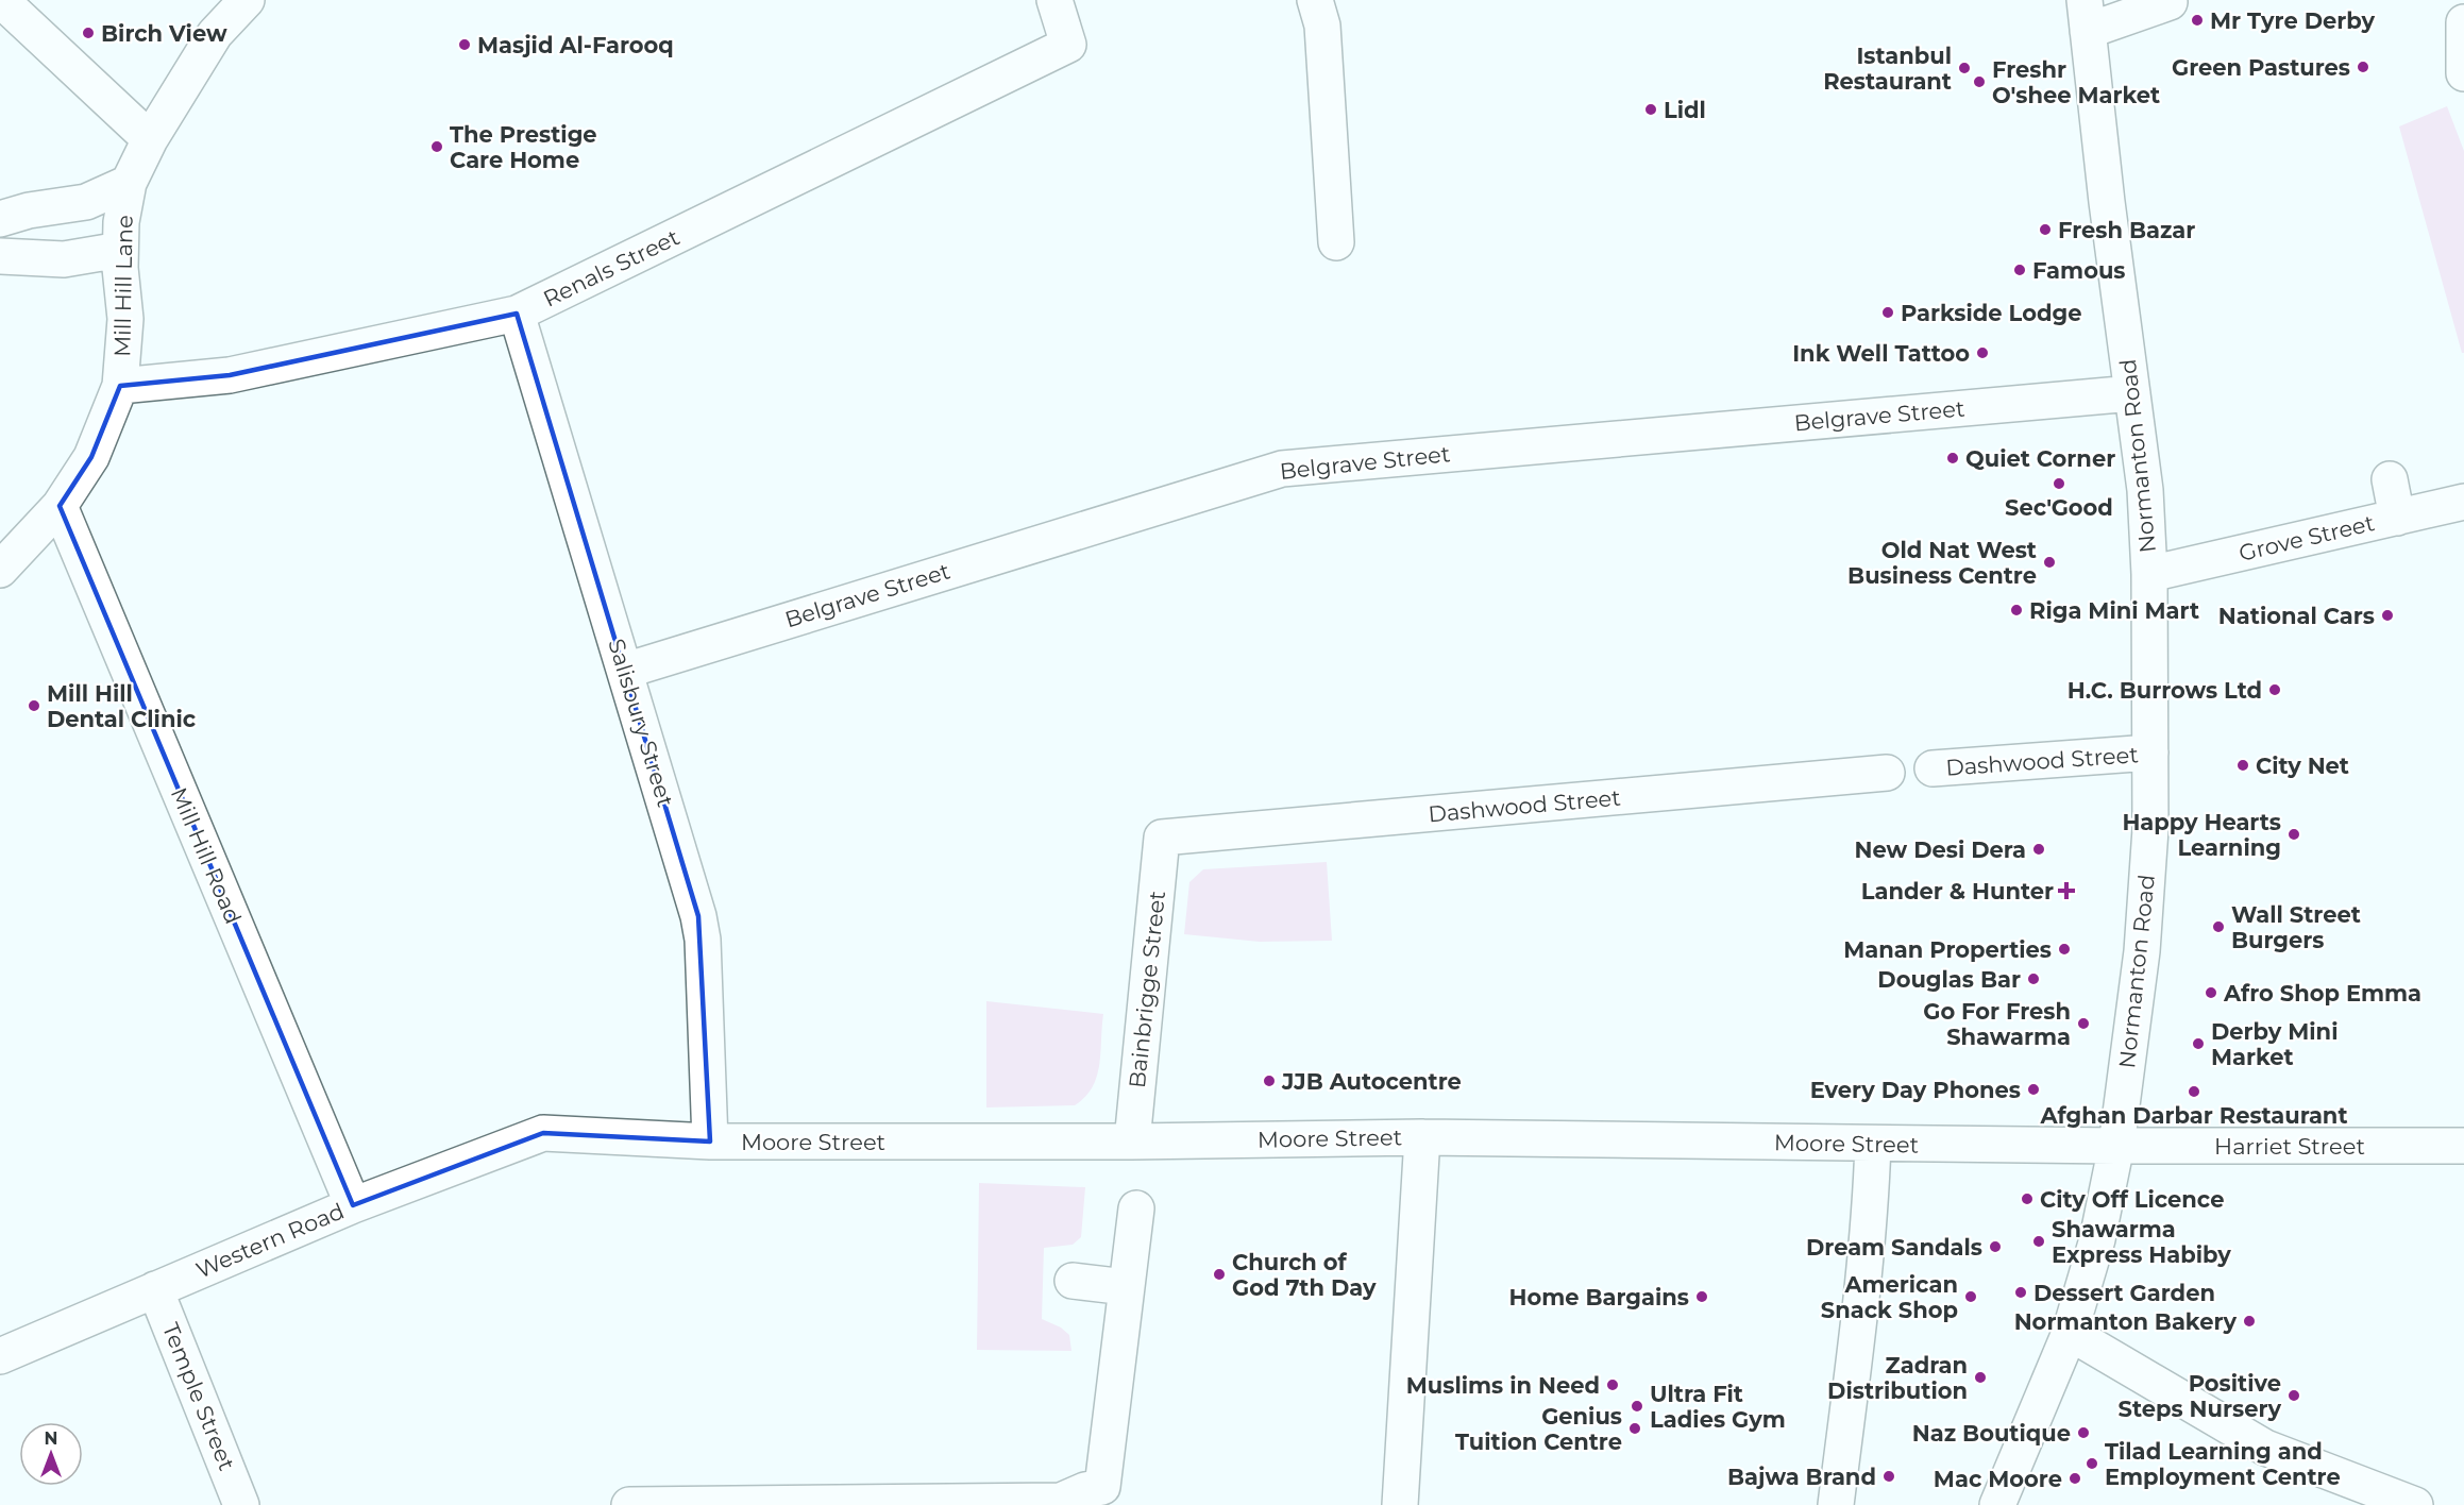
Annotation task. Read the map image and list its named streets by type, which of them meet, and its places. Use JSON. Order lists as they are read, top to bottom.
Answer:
{
  "streets": {
    "street": [
      "Renals Street",
      "Mill Hill Lane",
      "Belgrave Street",
      "Normanton Road",
      "Grove Street",
      "Salisbury Street",
      "Dashwood Street",
      "Mill Hill Road",
      "Bainbrigge Street",
      "Moore Street",
      "Harriet Street",
      "Western Road",
      "Temple Street"
    ]
  },
  "crossings": [
    ["Renals Street", "Mill Hill Lane"],
    ["Renals Street", "Salisbury Street"],
    ["Mill Hill Lane", "Mill Hill Road"],
    ["Belgrave Street", "Normanton Road"],
    ["Belgrave Street", "Salisbury Street"],
    ["Normanton Road", "Grove Street"],
    ["Normanton Road", "Dashwood Street"],
    ["Normanton Road", "Moore Street"],
    ["Normanton Road", "Harriet Street"],
    ["Salisbury Street", "Moore Street"],
    ["Dashwood Street", "Bainbrigge Street"],
    ["Mill Hill Road", "Western Road"],
    ["Bainbrigge Street", "Moore Street"],
    ["Moore Street", "Harriet Street"],
    ["Moore Street", "Western Road"],
    ["Western Road", "Temple Street"]
  ],
  "places": {
    "other": [
      "Mr Tyre Derby",
      "Birch View",
      "Masjid Al-Farooq",
      "Green Pastures",
      "Istanbul Restaurant",
      "Freshr O'shee Market",
      "Lidl",
      "The Prestige Care Home",
      "Fresh Bazar",
      "Famous",
      "Parkside Lodge",
      "Ink Well Tattoo",
      "Quiet Corner",
      "Sec'Good",
      "Old Nat West Business Centre",
      "Riga Mini Mart",
      "National Cars",
      "H.C. Burrows Ltd",
      "Mill Hill Dental Clinic",
      "City Net",
      "Happy Hearts Learning",
      "New Desi Dera",
      "Wall Street Burgers",
      "Manan Properties",
      "Douglas Bar",
      "Afro Shop Emma",
      "Go For Fresh Shawarma",
      "Derby Mini Market",
      "JJB Autocentre",
      "Every Day Phones",
      "Afghan Darbar Restaurant",
      "City Off Licence",
      "Shawarma Express Habiby",
      "Dream Sandals",
      "Church of God 7th Day",
      "Dessert Garden",
      "Home Bargains",
      "American Snack Shop",
      "Normanton Bakery",
      "Zadran Distribution",
      "Muslims in Need",
      "Positive Steps Nursery",
      "Ultra Fit Ladies Gym",
      "Genius Tuition Centre",
      "Naz Boutique",
      "Tilad Learning and Employment Centre",
      "Bajwa Brand",
      "Mac Moore"
    ],
    "health": ["Lander & Hunter"]
  },
  "north": "top"
}
